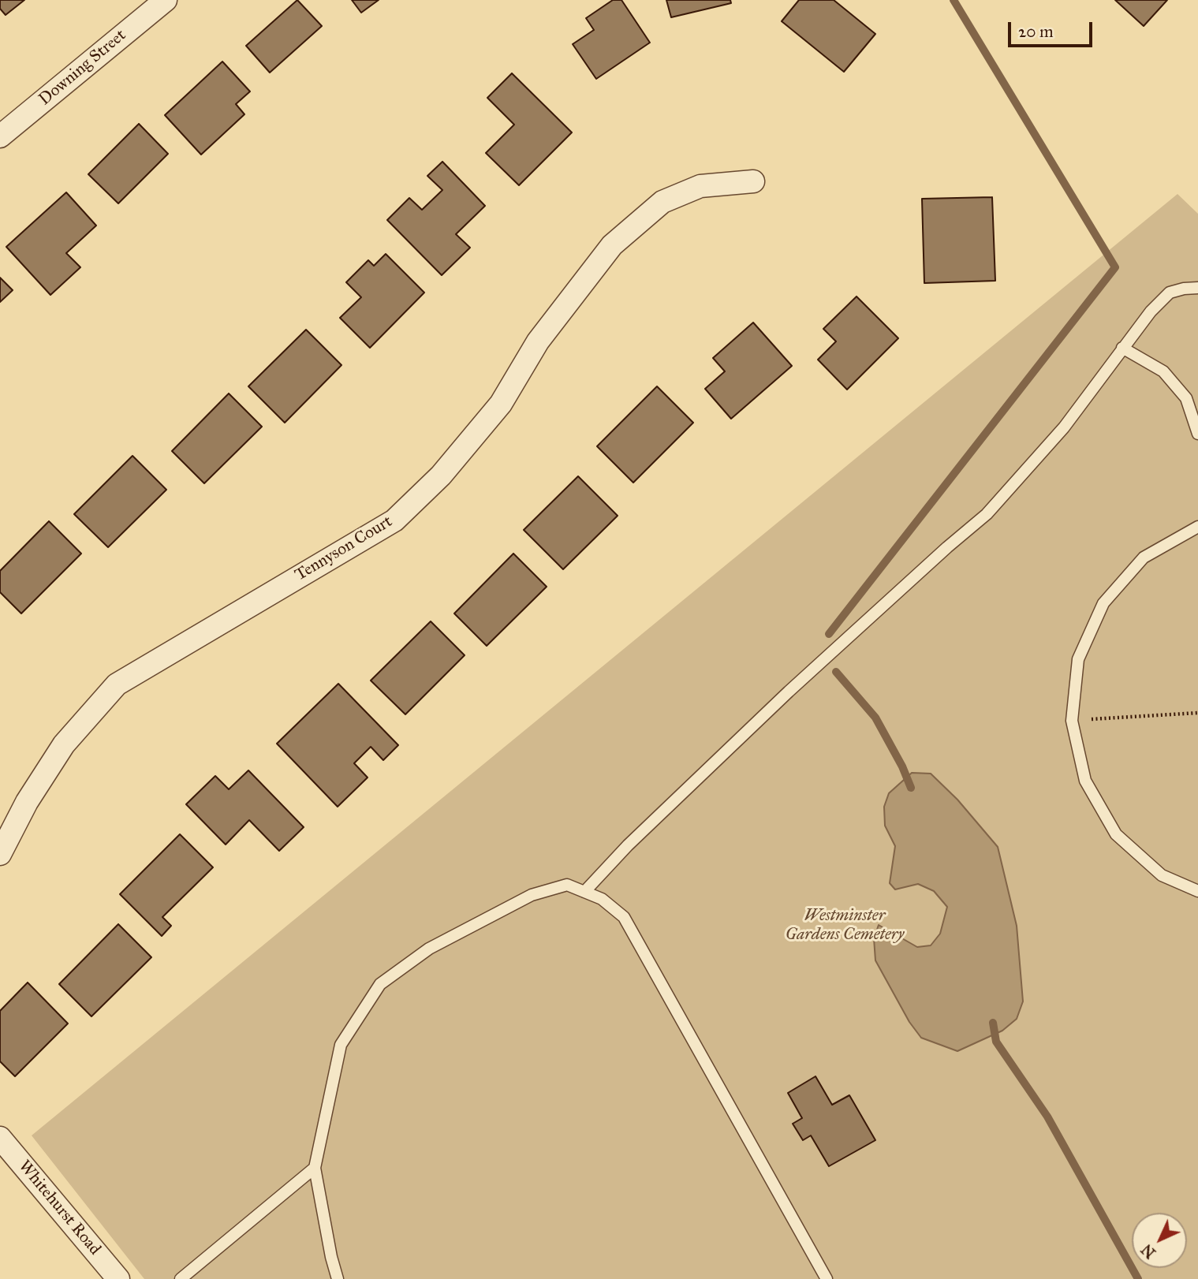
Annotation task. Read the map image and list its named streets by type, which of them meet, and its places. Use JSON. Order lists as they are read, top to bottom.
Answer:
{
  "streets": {
    "street": ["Downing Street", "Tennyson Court", "Whitehurst Road"]
  },
  "parks": ["Westminster Gardens Cemetery"],
  "scale_bar": "20 m",
  "north": "bottom left"
}
